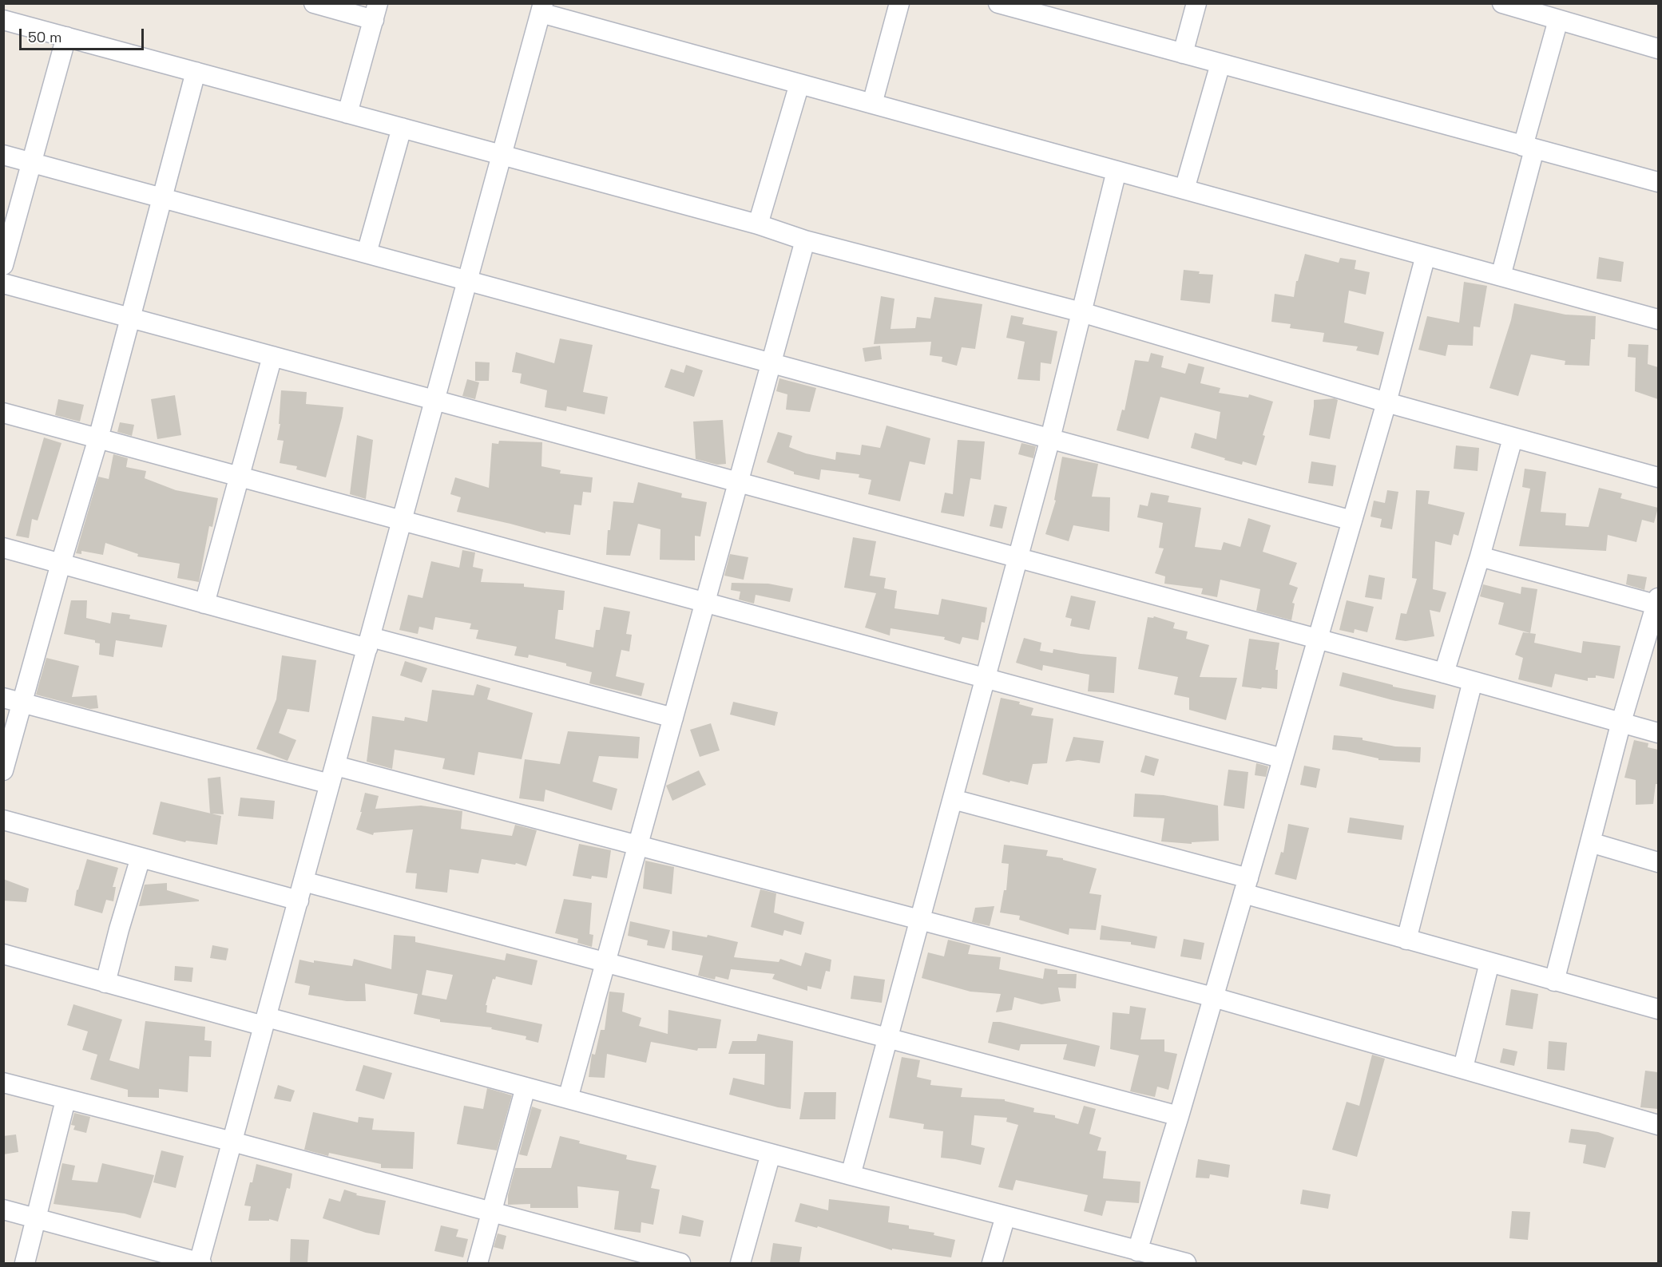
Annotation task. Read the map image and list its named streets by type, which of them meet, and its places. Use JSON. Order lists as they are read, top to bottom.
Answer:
{
  "scale_bar": "50 m"
}
